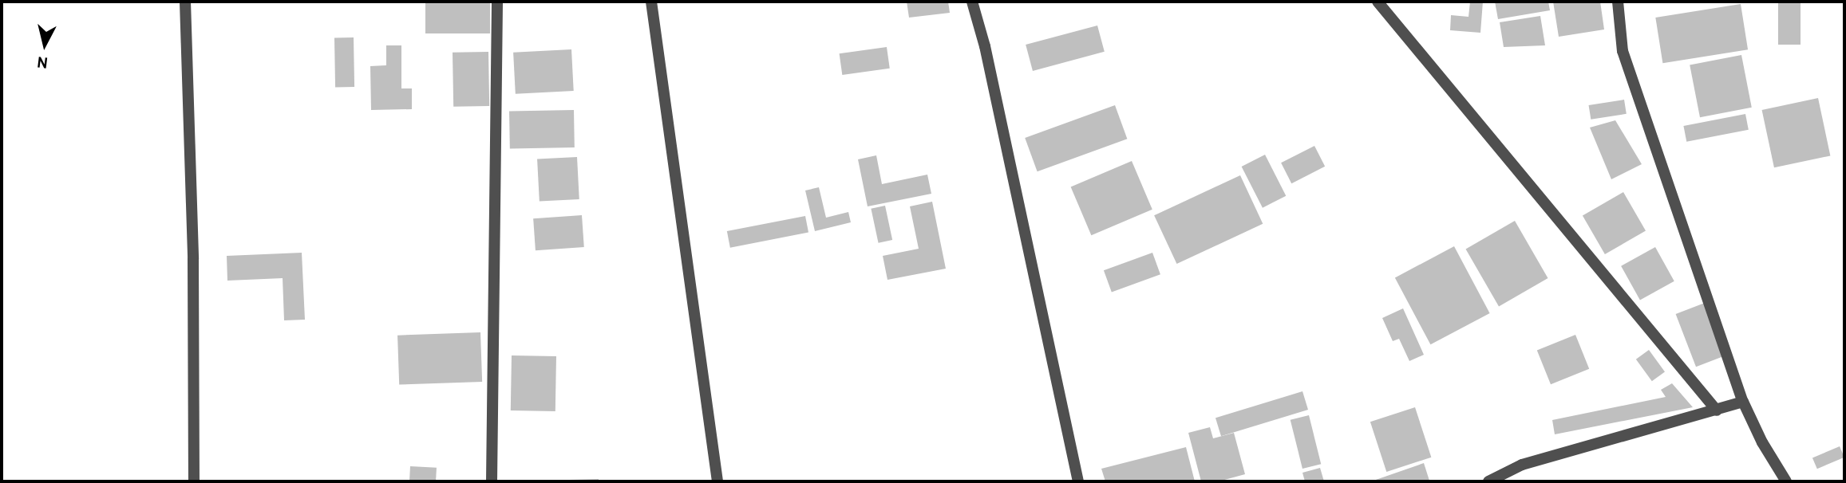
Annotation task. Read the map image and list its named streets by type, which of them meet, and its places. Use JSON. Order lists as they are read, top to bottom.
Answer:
{
  "north": "bottom"
}
